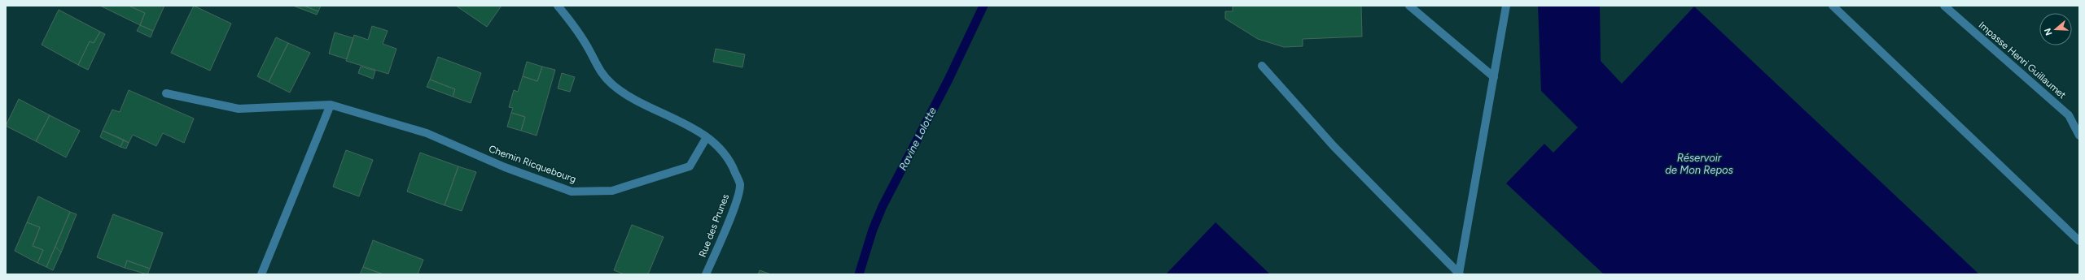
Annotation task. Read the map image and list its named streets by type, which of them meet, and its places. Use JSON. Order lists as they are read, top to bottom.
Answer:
{
  "streets": {
    "street": ["Impasse Henri Guillaumet", "Chemin Ricquebourg", "Rue des Prunes"]
  },
  "crossings": [
    ["Chemin Ricquebourg", "Rue des Prunes"]
  ],
  "water": ["Ravine Lolotte", "Réservoir de Mon Repos"],
  "north": "left"
}
